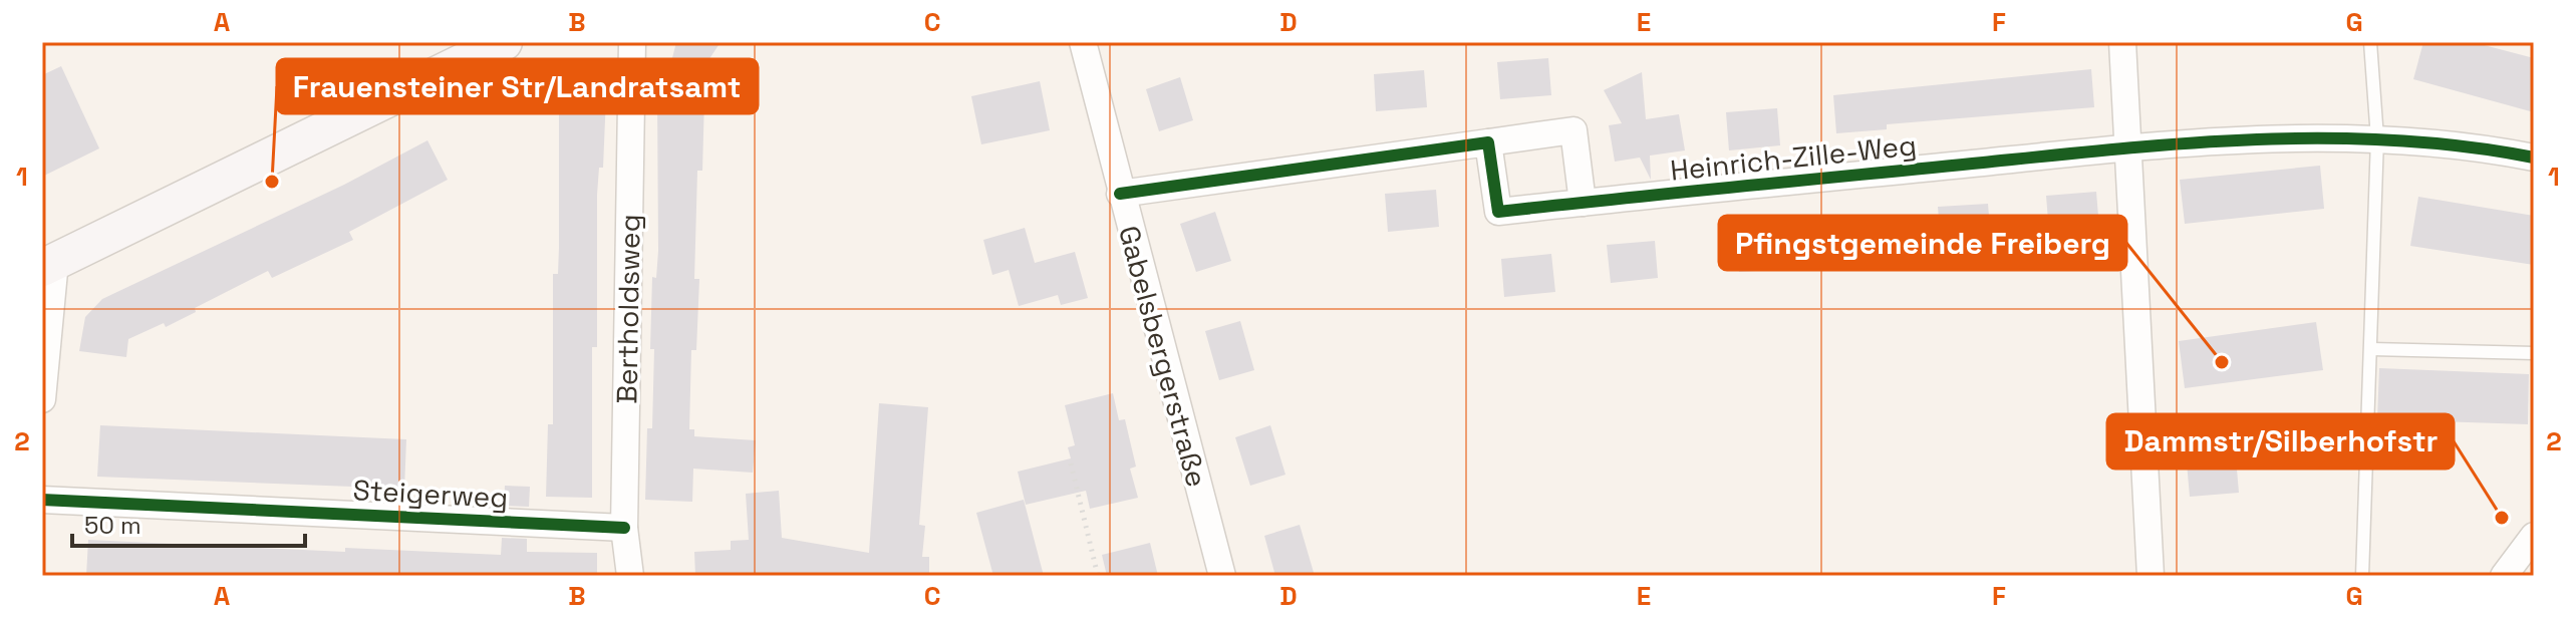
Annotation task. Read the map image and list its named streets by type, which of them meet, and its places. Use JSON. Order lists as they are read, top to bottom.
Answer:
{
  "streets": {
    "street": [
      "Heinrich-Zille-Weg",
      "Bertholdsweg",
      "Gabelsbergerstraße",
      "Steigerweg"
    ]
  },
  "crossings": [
    ["Bertholdsweg", "Steigerweg"]
  ],
  "places": ["Frauensteiner Str/Landratsamt", "Pfingstgemeinde Freiberg", "Dammstr/Silberhofstr"],
  "scale_bar": "50 m",
  "grid": {
    "columns": [
      "A",
      "B",
      "C",
      "D",
      "E",
      "F",
      "G"
    ],
    "rows": ["1", "2"]
  }
}
